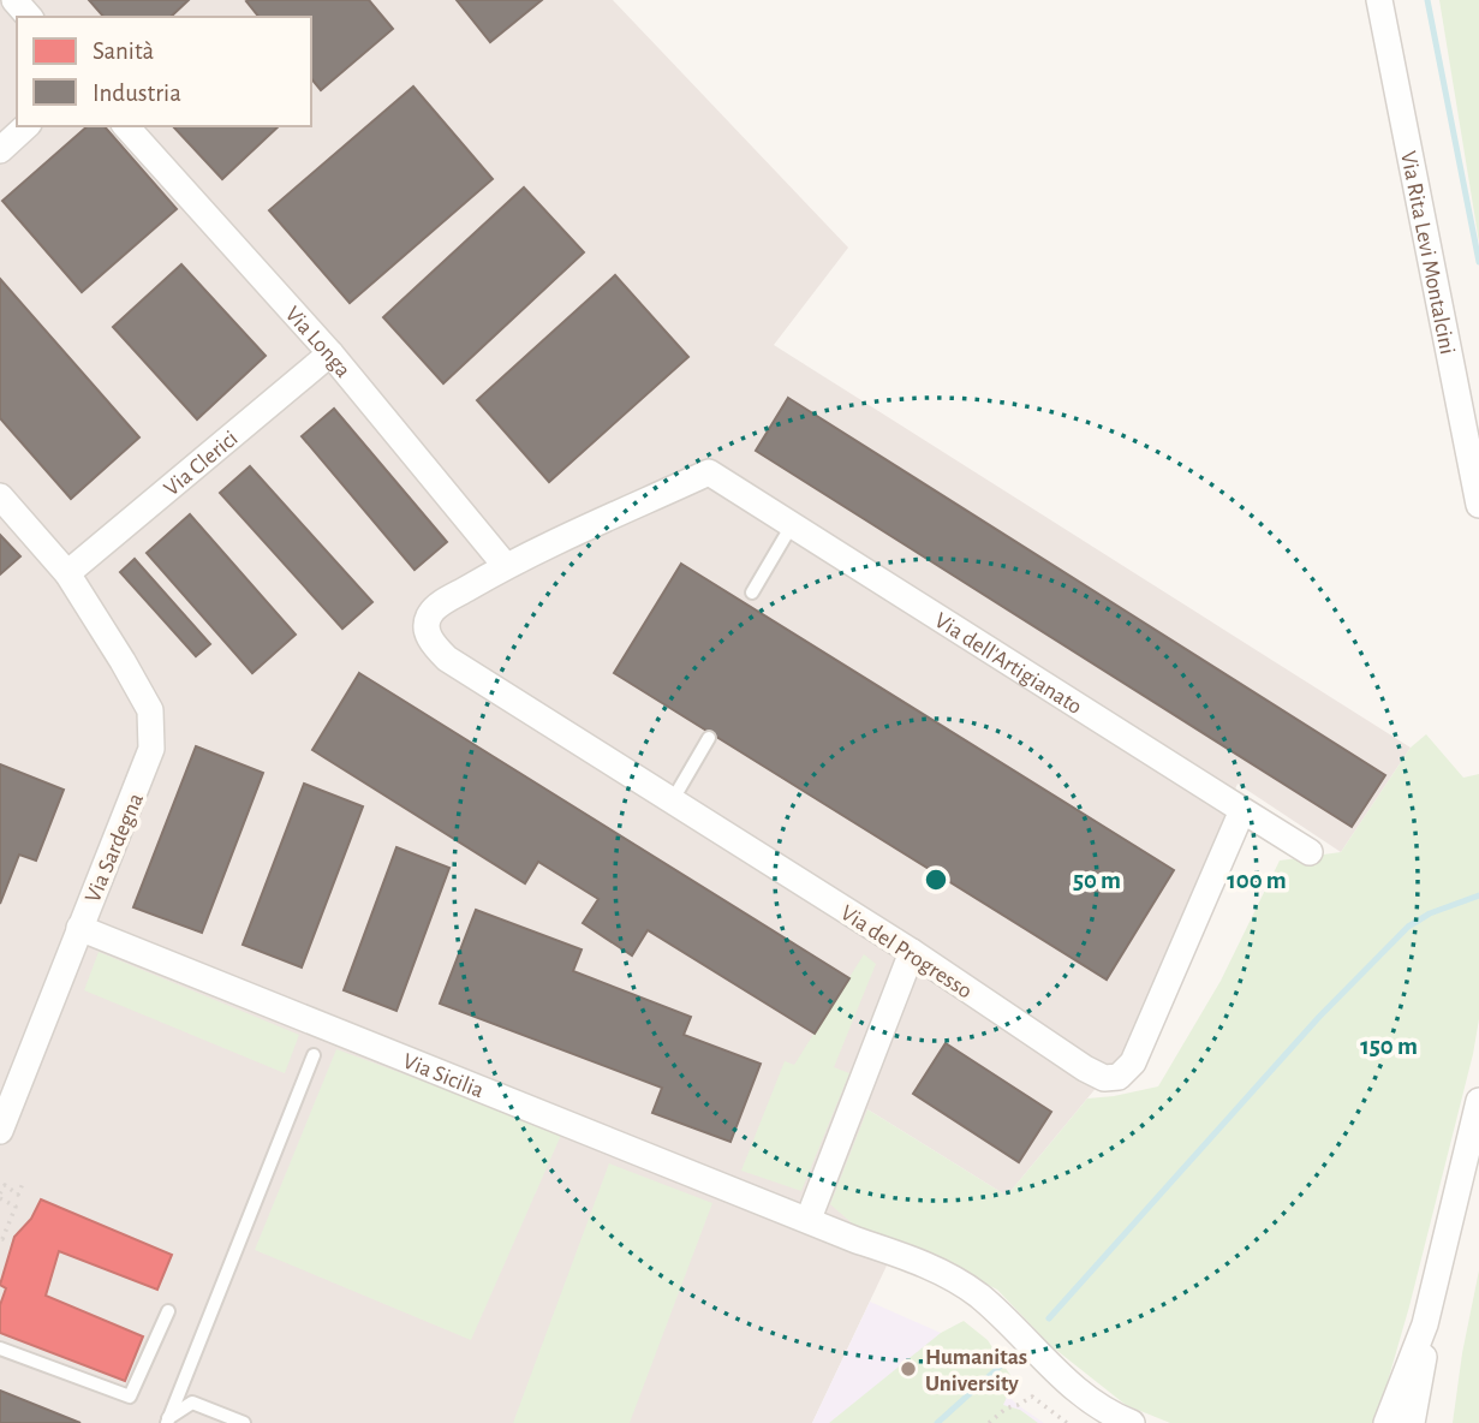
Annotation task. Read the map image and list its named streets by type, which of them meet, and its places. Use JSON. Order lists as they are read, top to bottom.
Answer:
{
  "streets": {
    "street": [
      "Via Rita Levi Montalcini",
      "Via Longa",
      "Via Clerici",
      "Via dell'Artigianato",
      "Via Sardegna",
      "Via del Progresso",
      "Via Sicilia"
    ]
  },
  "crossings": [
    ["Via Longa", "Via Clerici"],
    ["Via Longa", "Via dell'Artigianato"],
    ["Via Longa", "Via del Progresso"],
    ["Via Clerici", "Via Sardegna"],
    ["Via dell'Artigianato", "Via del Progresso"],
    ["Via Sardegna", "Via Sicilia"]
  ],
  "places": ["Humanitas University"],
  "legend": ["Sanità", "Industria"],
  "rings": ["50 m", "100 m", "150 m"]
}
